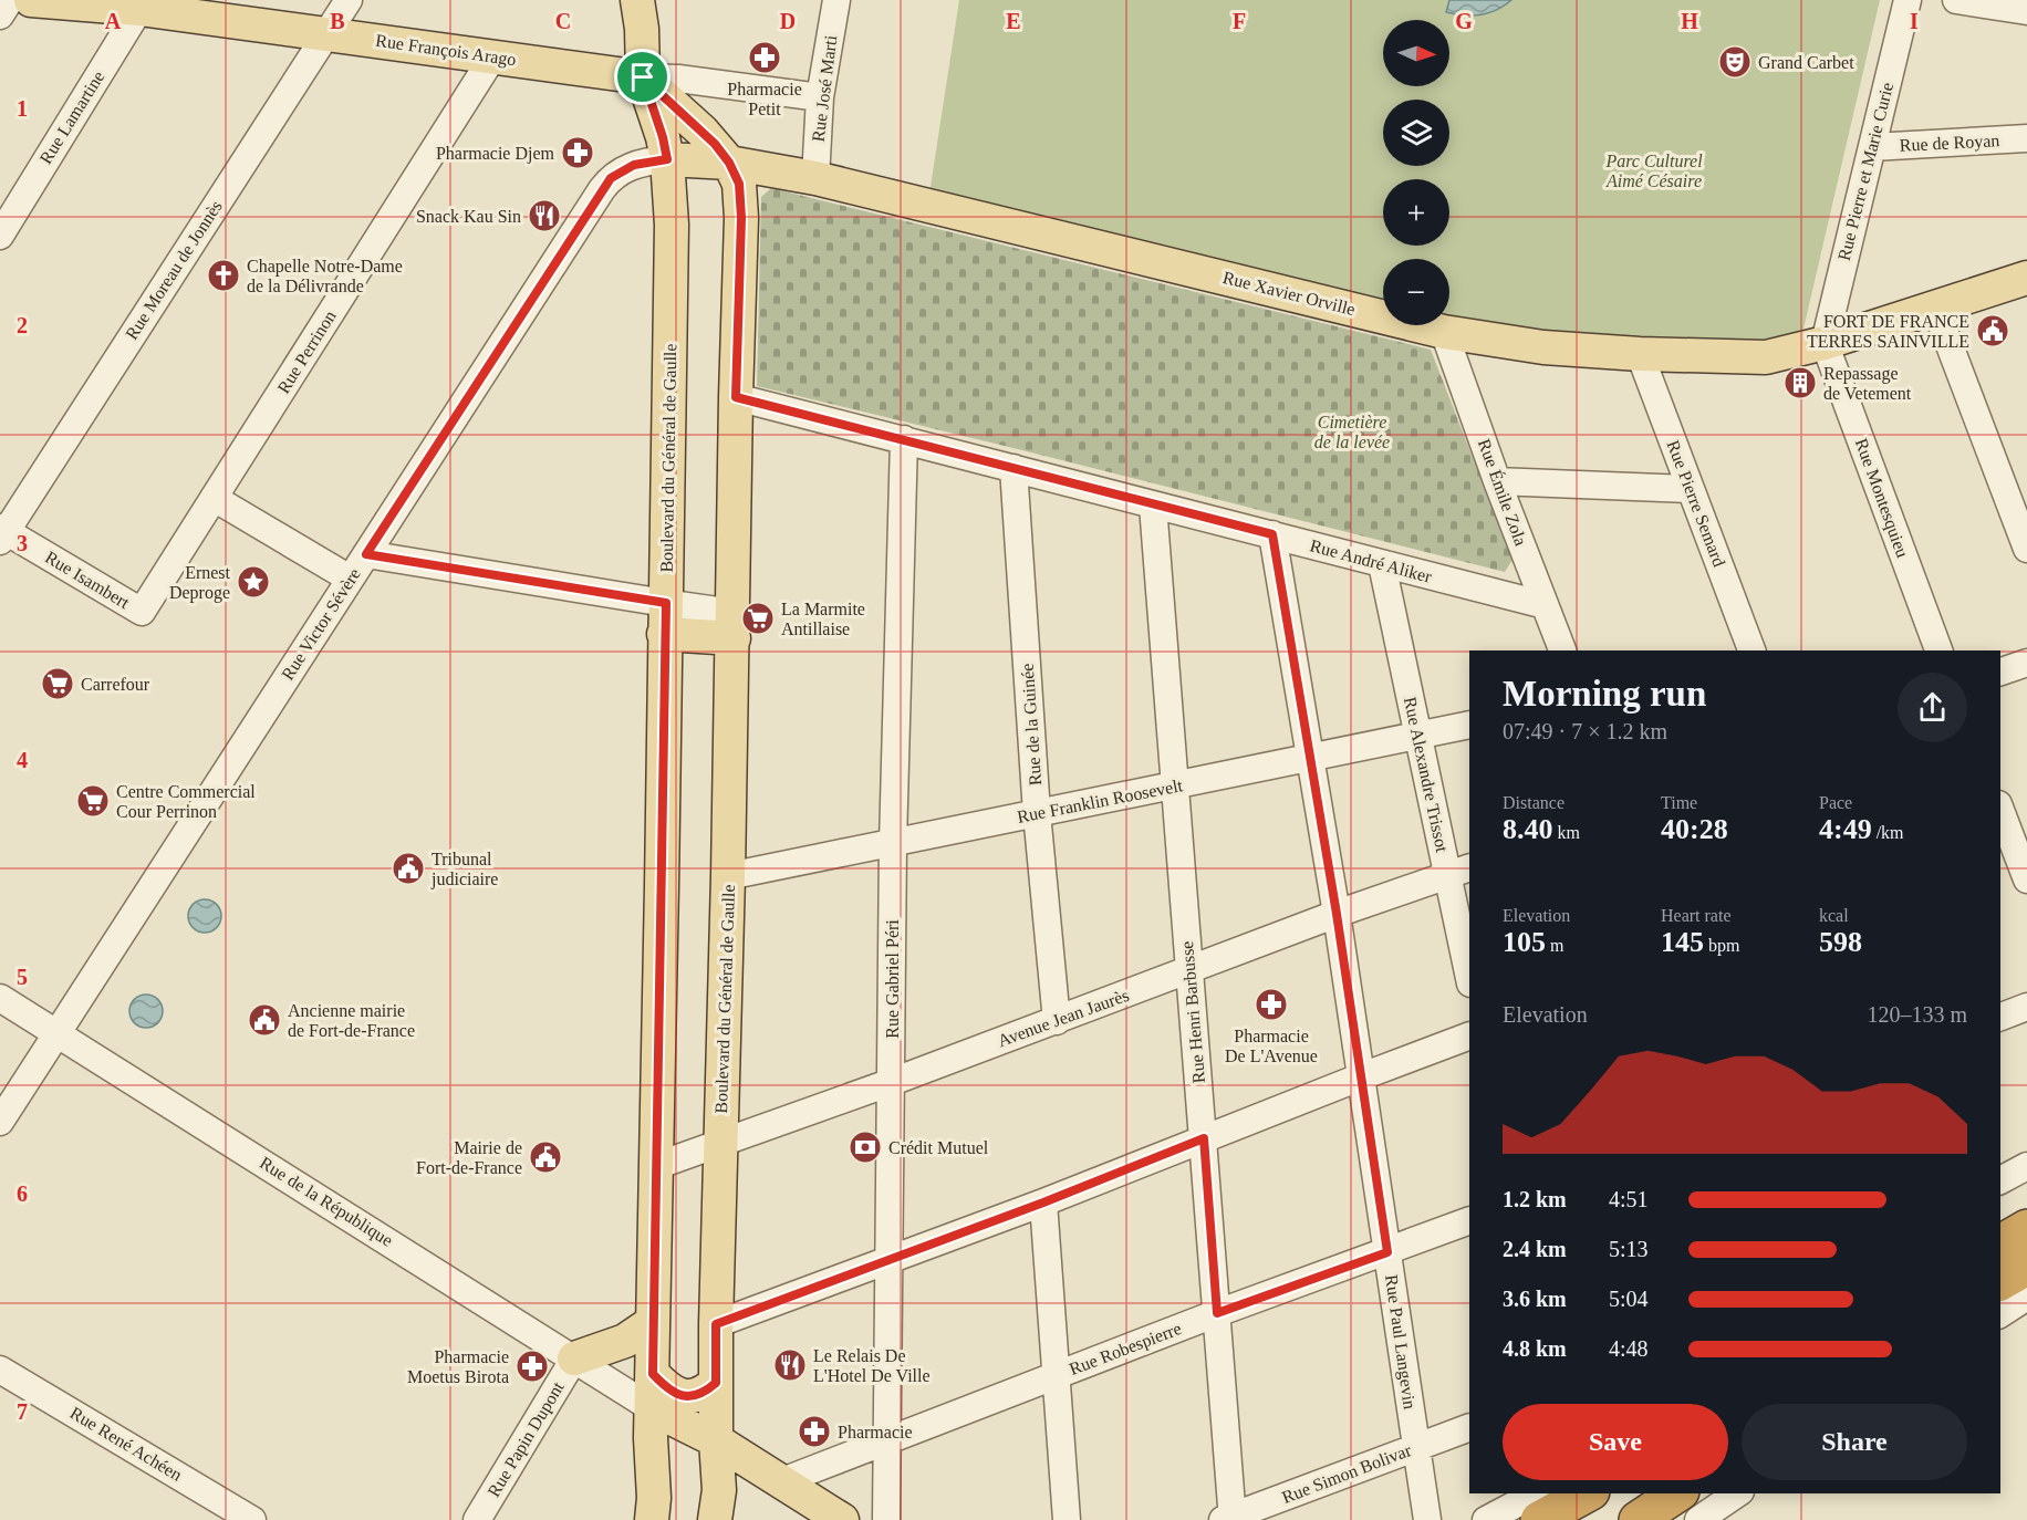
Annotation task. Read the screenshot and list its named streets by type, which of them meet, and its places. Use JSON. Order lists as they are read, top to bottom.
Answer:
{
  "streets": {
    "main road": ["Rue François Arago", "Rue Xavier Orville", "Boulevard du Général de Gaulle"],
    "street": [
      "Rue José Marti",
      "Rue Lamartine",
      "Rue de Royan",
      "Rue Pierre et Marie Curie",
      "Rue Moreau de Jonnès",
      "Rue Perrinon",
      "Rue Émile Zola",
      "Rue Montesquieu",
      "Rue Pierre Semard",
      "Rue André Aliker",
      "Rue Isambert",
      "Rue Victor Sévère",
      "Rue de la Guinée",
      "Rue Alexandre Trissot",
      "Rue Franklin Roosevelt",
      "Rue Gabriel Péri",
      "Rue Henri Barbusse",
      "Avenue Jean Jaurès",
      "Rue de la République",
      "Rue Paul Langevin",
      "Rue Robespierre",
      "Rue Papin Dupont",
      "Rue René Achéen",
      "Rue Simon Bolivar"
    ]
  },
  "crossings": [
    ["Rue François Arago", "Rue José Marti"],
    ["Rue François Arago", "Rue Lamartine"],
    ["Rue François Arago", "Rue Moreau de Jonnès"],
    ["Rue François Arago", "Rue Perrinon"],
    ["Rue François Arago", "Boulevard du Général de Gaulle"],
    ["Rue José Marti", "Rue Xavier Orville"],
    ["Rue de Royan", "Rue Pierre et Marie Curie"],
    ["Rue Pierre et Marie Curie", "Rue Xavier Orville"],
    ["Rue Pierre et Marie Curie", "Rue Montesquieu"],
    ["Rue Moreau de Jonnès", "Rue Isambert"],
    ["Rue Xavier Orville", "Boulevard du Général de Gaulle"],
    ["Rue Xavier Orville", "Rue Émile Zola"],
    ["Rue Xavier Orville", "Rue Montesquieu"],
    ["Rue Xavier Orville", "Rue Pierre Semard"],
    ["Rue Xavier Orville", "Rue Victor Sévère"],
    ["Rue Perrinon", "Rue Isambert"],
    ["Boulevard du Général de Gaulle", "Rue André Aliker"],
    ["Boulevard du Général de Gaulle", "Rue Victor Sévère"],
    ["Boulevard du Général de Gaulle", "Rue Franklin Roosevelt"],
    ["Boulevard du Général de Gaulle", "Avenue Jean Jaurès"],
    ["Boulevard du Général de Gaulle", "Rue de la République"],
    ["Rue Émile Zola", "Rue André Aliker"],
    ["Rue André Aliker", "Rue de la Guinée"],
    ["Rue André Aliker", "Rue Alexandre Trissot"],
    ["Rue André Aliker", "Rue Gabriel Péri"],
    ["Rue André Aliker", "Rue Henri Barbusse"],
    ["Rue André Aliker", "Rue Paul Langevin"],
    ["Rue Victor Sévère", "Rue de la République"],
    ["Rue de la Guinée", "Rue Franklin Roosevelt"],
    ["Rue de la Guinée", "Avenue Jean Jaurès"],
    ["Rue Alexandre Trissot", "Rue Franklin Roosevelt"],
    ["Rue Alexandre Trissot", "Avenue Jean Jaurès"],
    ["Rue Franklin Roosevelt", "Rue Gabriel Péri"],
    ["Rue Franklin Roosevelt", "Rue Henri Barbusse"],
    ["Rue Franklin Roosevelt", "Rue Paul Langevin"],
    ["Rue Gabriel Péri", "Avenue Jean Jaurès"],
    ["Rue Gabriel Péri", "Rue Robespierre"],
    ["Rue Henri Barbusse", "Avenue Jean Jaurès"],
    ["Rue Henri Barbusse", "Rue Robespierre"],
    ["Rue Henri Barbusse", "Rue Simon Bolivar"],
    ["Avenue Jean Jaurès", "Rue Paul Langevin"],
    ["Rue de la République", "Rue Papin Dupont"],
    ["Rue Paul Langevin", "Rue Robespierre"],
    ["Rue Paul Langevin", "Rue Simon Bolivar"]
  ],
  "parks": ["Parc Culturel Aimé Césaire", "Cimetière de la levée"],
  "places": {
    "pharmacy": [
      "Pharmacie Petit",
      "Pharmacie Djem",
      "Pharmacie De L'Avenue",
      "Pharmacie Moetus Birota",
      "Pharmacie"
    ],
    "theatre": ["Grand Carbet"],
    "restaurant": ["Snack Kau Sin", "Le Relais De L'Hotel De Ville"],
    "church": ["Chapelle Notre-Dame de la Délivrande"],
    "public building": [
      "FORT DE FRANCE TERRES SAINVILLE",
      "Tribunal judiciaire",
      "Ancienne mairie de Fort-de-France",
      "Mairie de Fort-de-France"
    ],
    "building": ["Repassage de Vetement"],
    "place": ["Ernest Deproge"],
    "supermarket": ["La Marmite Antillaise", "Carrefour", "Centre Commercial Cour Perrinon"],
    "bank": ["Crédit Mutuel"]
  },
  "north": "right",
  "page": {
    "map_buttons": ["+", "−"],
    "heading": ["Morning run", "07:49 · 7 × 1.2 km"],
    "stats": [
      ["Distance", "8.40 km"],
      ["Time", "40:28"],
      ["Pace", "4:49 /km"],
      ["Elevation", "105 m"],
      ["Heart rate", "145 bpm"],
      ["kcal", "598"]
    ],
    "chart": ["Elevation", "120–133 m"],
    "list": [
      {
        "name": "1.2 km",
        "note": "4:51"
      },
      {
        "name": "2.4 km",
        "note": "5:13"
      },
      {
        "name": "3.6 km",
        "note": "5:04"
      },
      {
        "name": "4.8 km",
        "note": "4:48"
      }
    ],
    "buttons": ["Save", "Share"]
  },
  "grid": {
    "columns": [
      "A",
      "B",
      "C",
      "D",
      "E",
      "F",
      "G",
      "H",
      "I"
    ],
    "rows": [
      "1",
      "2",
      "3",
      "4",
      "5",
      "6",
      "7"
    ]
  }
}
